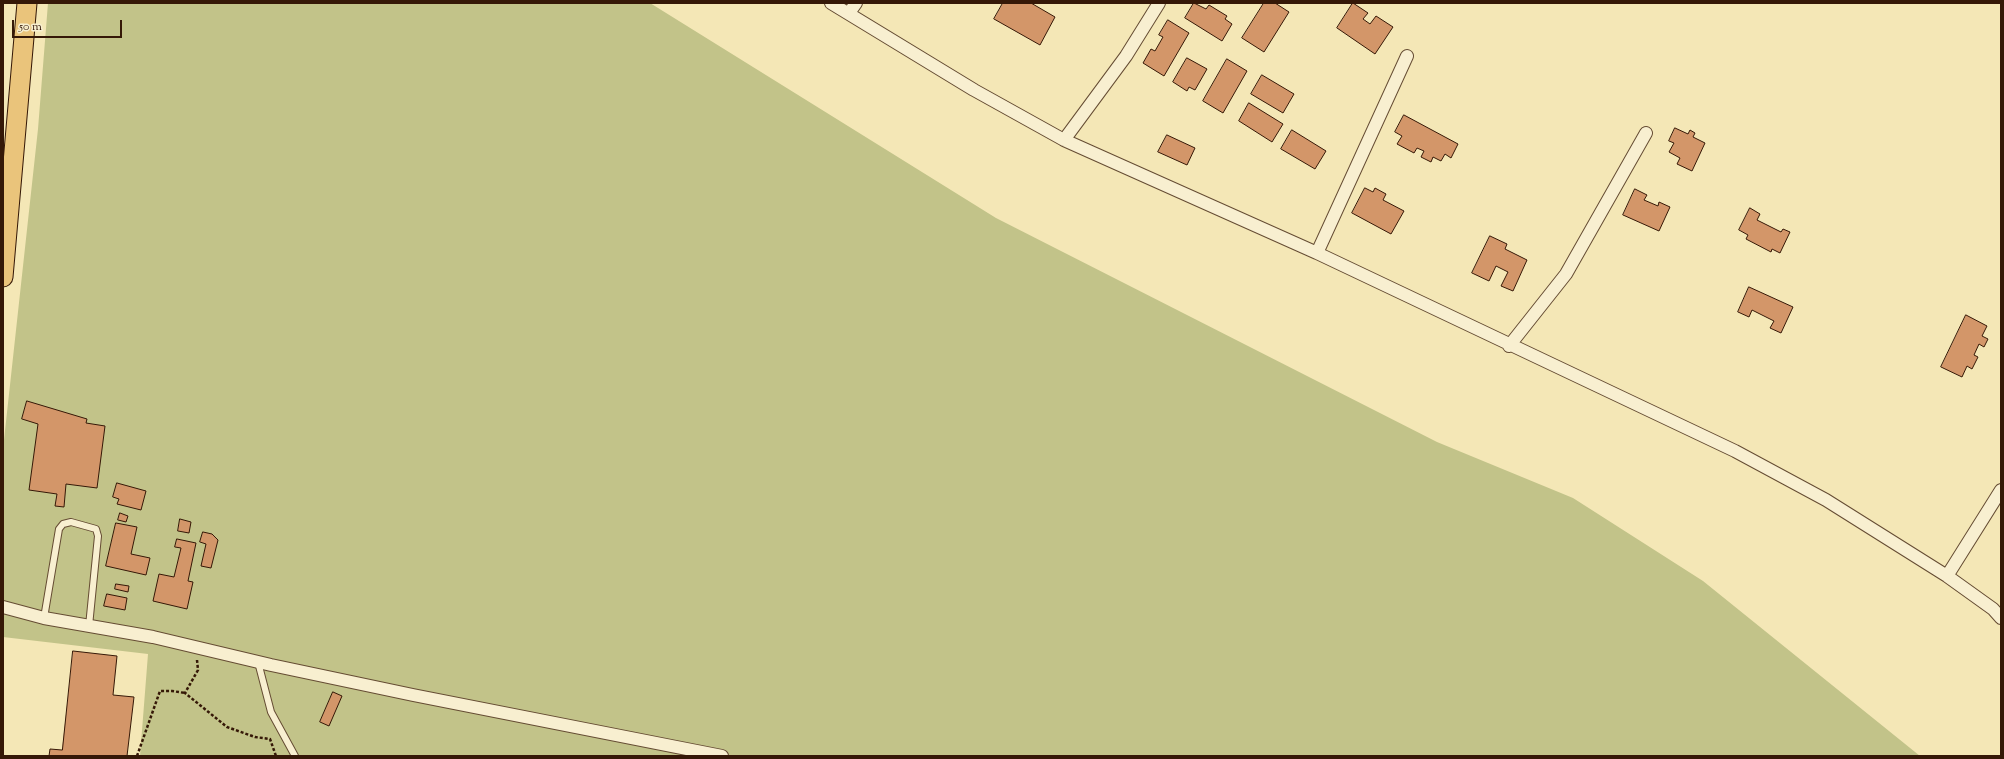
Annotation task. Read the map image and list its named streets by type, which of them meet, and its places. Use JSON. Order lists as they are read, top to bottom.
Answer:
{
  "scale_bar": "50 m"
}
